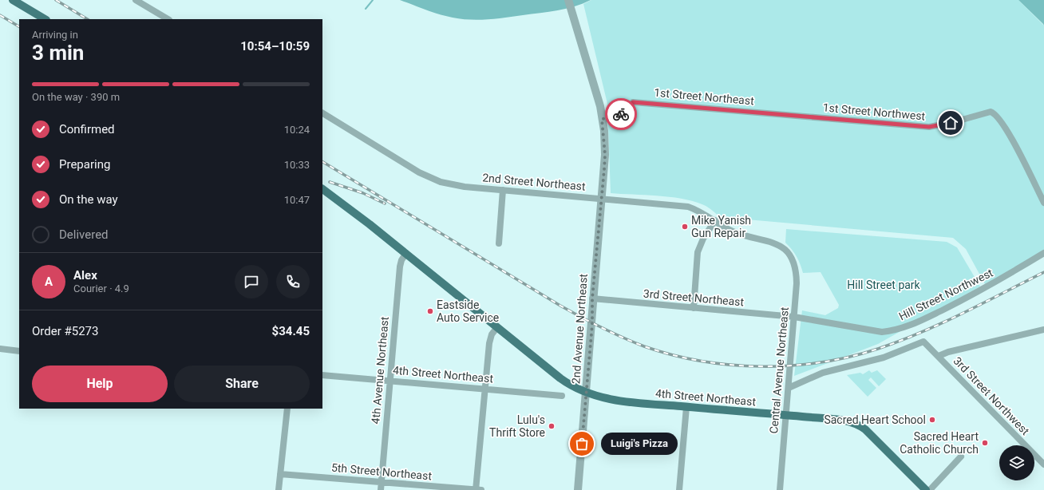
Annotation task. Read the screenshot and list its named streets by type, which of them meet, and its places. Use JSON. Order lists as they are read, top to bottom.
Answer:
{
  "streets": {
    "main road": ["4th Street Northeast"],
    "street": [
      "1st Street Northeast",
      "1st Street Northwest",
      "2nd Street Northeast",
      "Hill Street Northwest",
      "3rd Street Northeast",
      "2nd Avenue Northeast",
      "4th Avenue Northeast",
      "Central Avenue Northeast",
      "3rd Street Northwest",
      "5th Street Northeast"
    ]
  },
  "crossings": [
    ["1st Street Northeast", "1st Street Northwest"],
    ["1st Street Northeast", "2nd Avenue Northeast"],
    ["2nd Street Northeast", "2nd Avenue Northeast"],
    ["2nd Street Northeast", "Central Avenue Northeast"],
    ["Hill Street Northwest", "3rd Street Northeast"],
    ["Hill Street Northwest", "Central Avenue Northeast"],
    ["3rd Street Northeast", "2nd Avenue Northeast"],
    ["3rd Street Northeast", "Central Avenue Northeast"],
    ["2nd Avenue Northeast", "4th Street Northeast"],
    ["4th Avenue Northeast", "4th Street Northeast"],
    ["4th Avenue Northeast", "5th Street Northeast"],
    ["Central Avenue Northeast", "4th Street Northeast"],
    ["Central Avenue Northeast", "3rd Street Northwest"]
  ],
  "parks": ["Hill Street park"],
  "places": [
    "Mike Yanish Gun Repair",
    "Eastside Auto Service",
    "Sacred Heart School",
    "Lulu's Thrift Store",
    "Sacred Heart Catholic Church",
    "Luigi's Pizza"
  ],
  "page": {
    "heading": ["3 min", "Arriving in", "10:54–10:59"],
    "panel": [
      "Alex",
      "Courier · 4.9",
      "Order #5273",
      "$34.45"
    ],
    "bar": "On the way · 390 m",
    "list": [
      ["Confirmed", "10:24"],
      ["Preparing", "10:33"],
      ["On the way", "10:47"],
      "Delivered"
    ],
    "round": "A",
    "buttons": ["Help", "Share"],
    "bubble": "Luigi's Pizza"
  }
}
